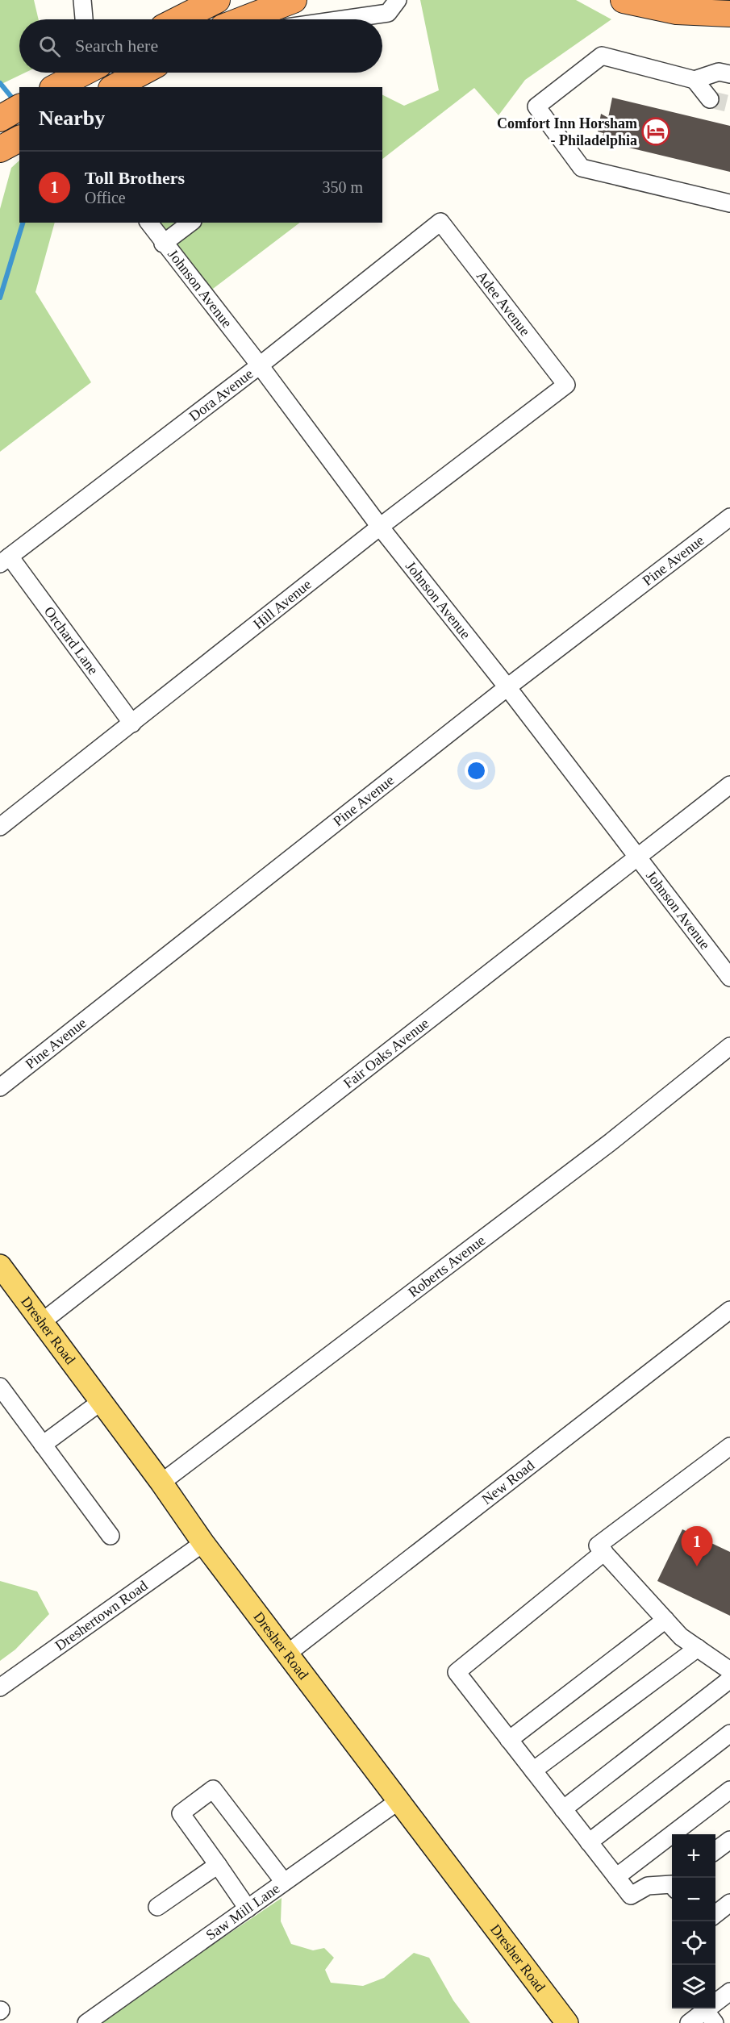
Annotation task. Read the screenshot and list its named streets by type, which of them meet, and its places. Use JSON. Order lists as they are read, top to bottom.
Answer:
{
  "streets": {
    "main road": ["Dresher Road"],
    "street": [
      "Johnson Avenue",
      "Adee Avenue",
      "Dora Avenue",
      "Pine Avenue",
      "Hill Avenue",
      "Orchard Lane",
      "Fair Oaks Avenue",
      "Roberts Avenue",
      "New Road",
      "Dreshertown Road",
      "Saw Mill Lane"
    ]
  },
  "crossings": [
    ["Johnson Avenue", "Dora Avenue"],
    ["Johnson Avenue", "Pine Avenue"],
    ["Johnson Avenue", "Hill Avenue"],
    ["Johnson Avenue", "Fair Oaks Avenue"],
    ["Adee Avenue", "Dora Avenue"],
    ["Adee Avenue", "Hill Avenue"],
    ["Dora Avenue", "Orchard Lane"],
    ["Hill Avenue", "Orchard Lane"],
    ["Fair Oaks Avenue", "Dresher Road"],
    ["Roberts Avenue", "Dresher Road"],
    ["Dresher Road", "New Road"],
    ["Dresher Road", "Dreshertown Road"],
    ["Dresher Road", "Saw Mill Lane"]
  ],
  "places": {
    "hotel": ["Comfort Inn Horsham - Philadelphia"]
  },
  "page": {
    "search": "Search here",
    "heading": "Nearby",
    "list": [
      {
        "mark": "1",
        "name": "Toll Brothers",
        "note": "Office",
        "value": "350 m"
      }
    ],
    "pins": "1",
    "map_buttons": ["+", "−"]
  }
}
